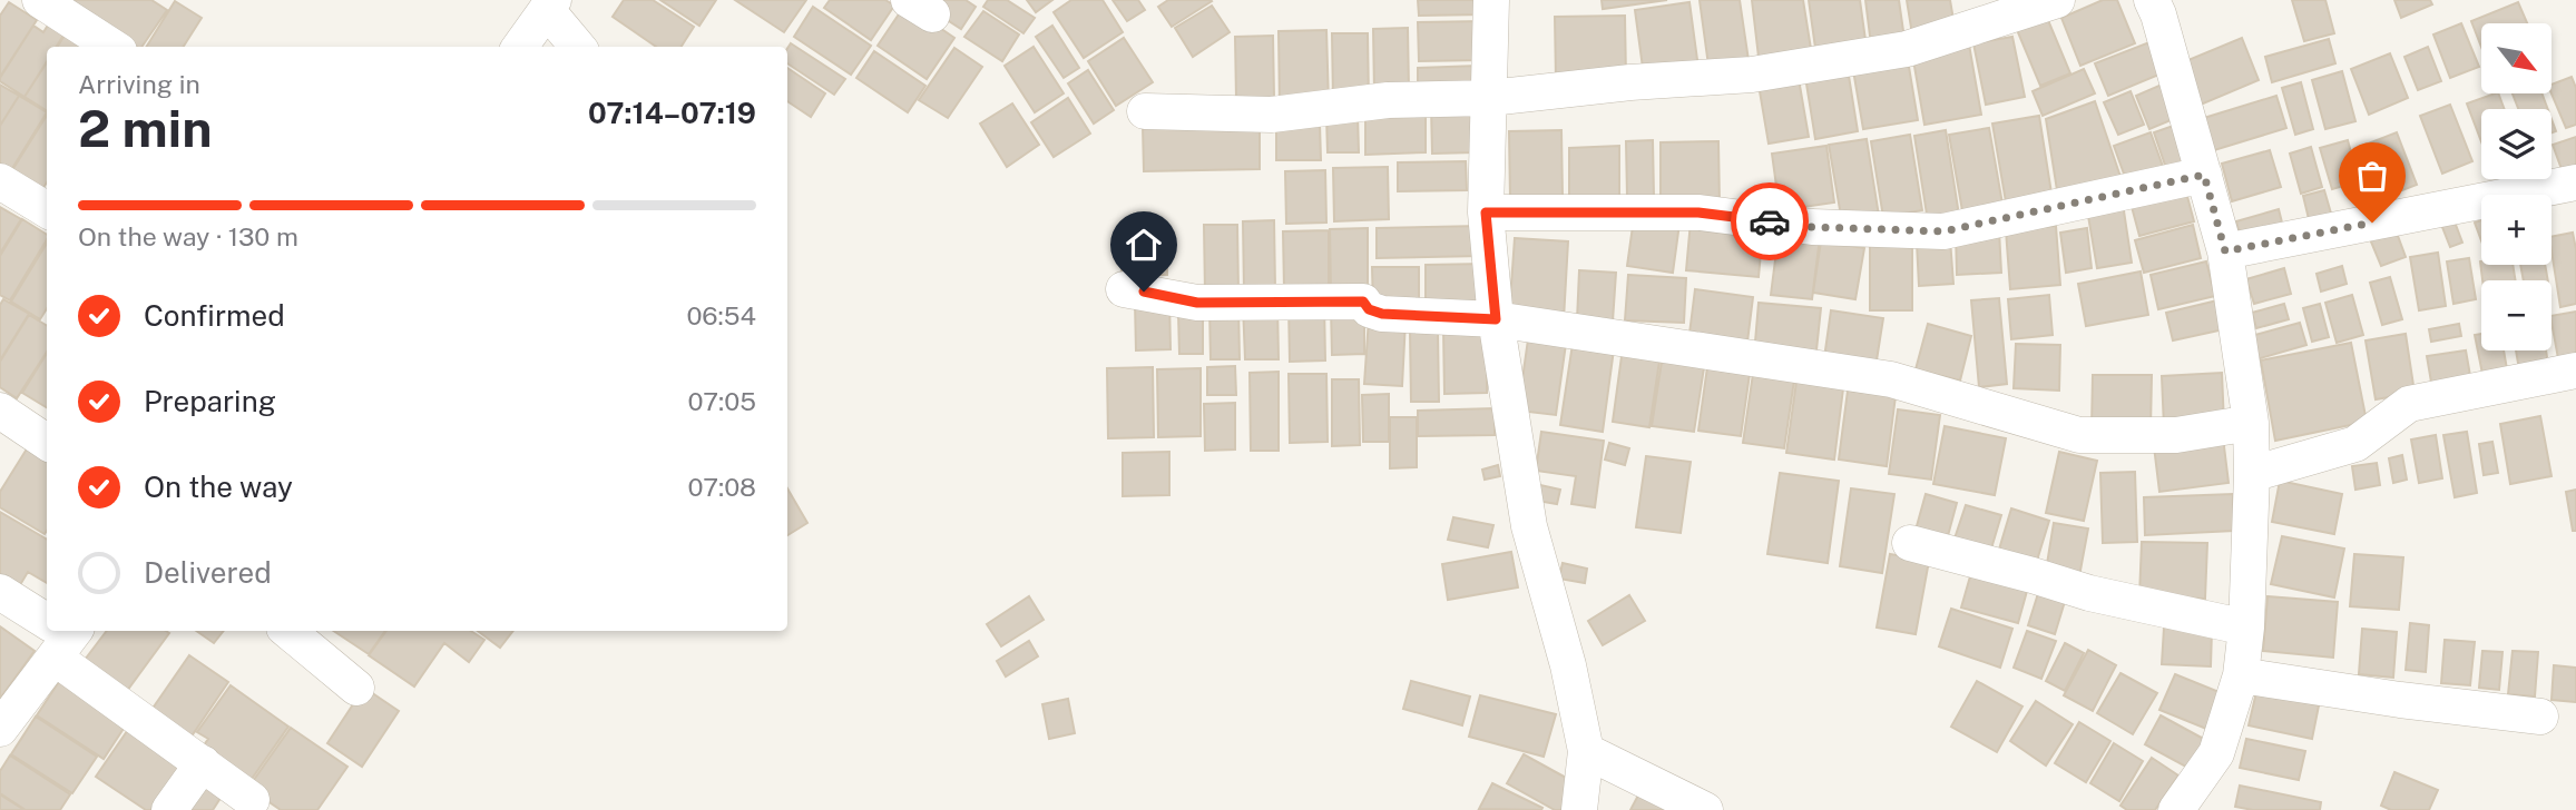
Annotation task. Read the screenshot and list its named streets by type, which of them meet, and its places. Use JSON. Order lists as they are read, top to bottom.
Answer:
{
  "north": "bottom right",
  "page": {
    "map_buttons": ["+", "−"],
    "heading": ["2 min", "Arriving in", "07:14–07:19"],
    "bar": "On the way · 130 m",
    "list": [
      ["Confirmed", "06:54"],
      ["Preparing", "07:05"],
      ["On the way", "07:08"],
      "Delivered"
    ]
  }
}
